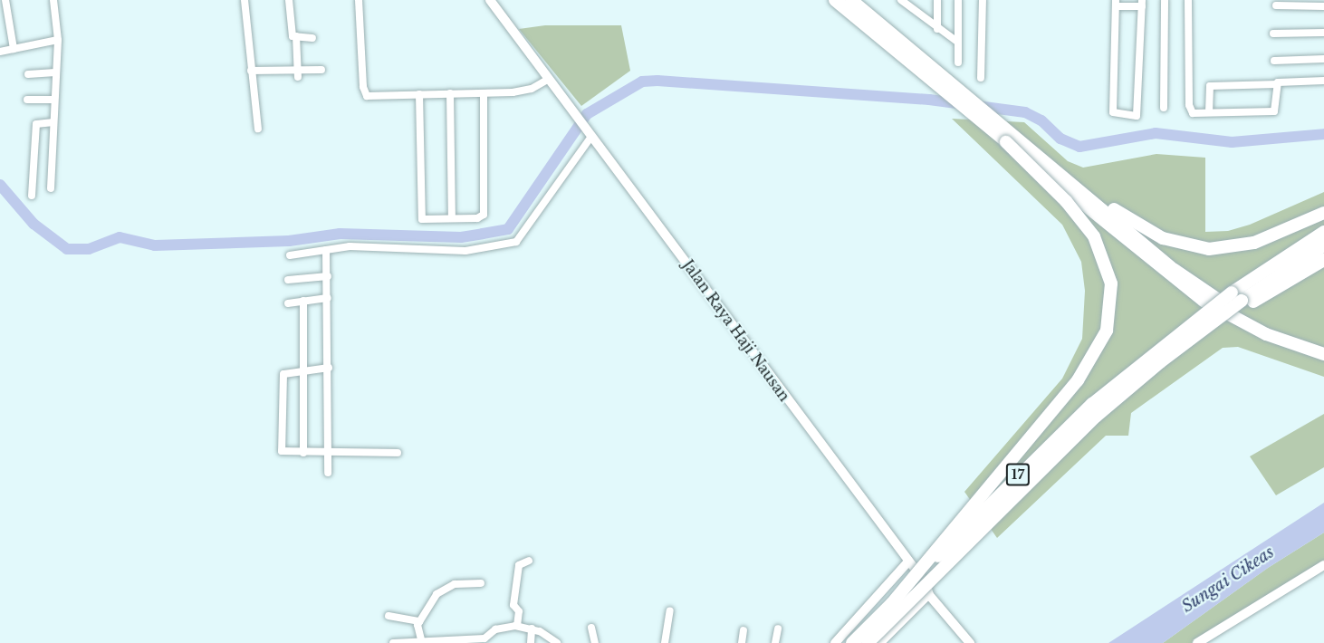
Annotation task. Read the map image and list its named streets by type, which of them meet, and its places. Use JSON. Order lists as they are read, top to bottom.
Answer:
{
  "streets": {
    "highway": ["17"],
    "main road": ["Jalan Raya Haji Nausan"]
  },
  "water": ["Sungai Cikeas"]
}
